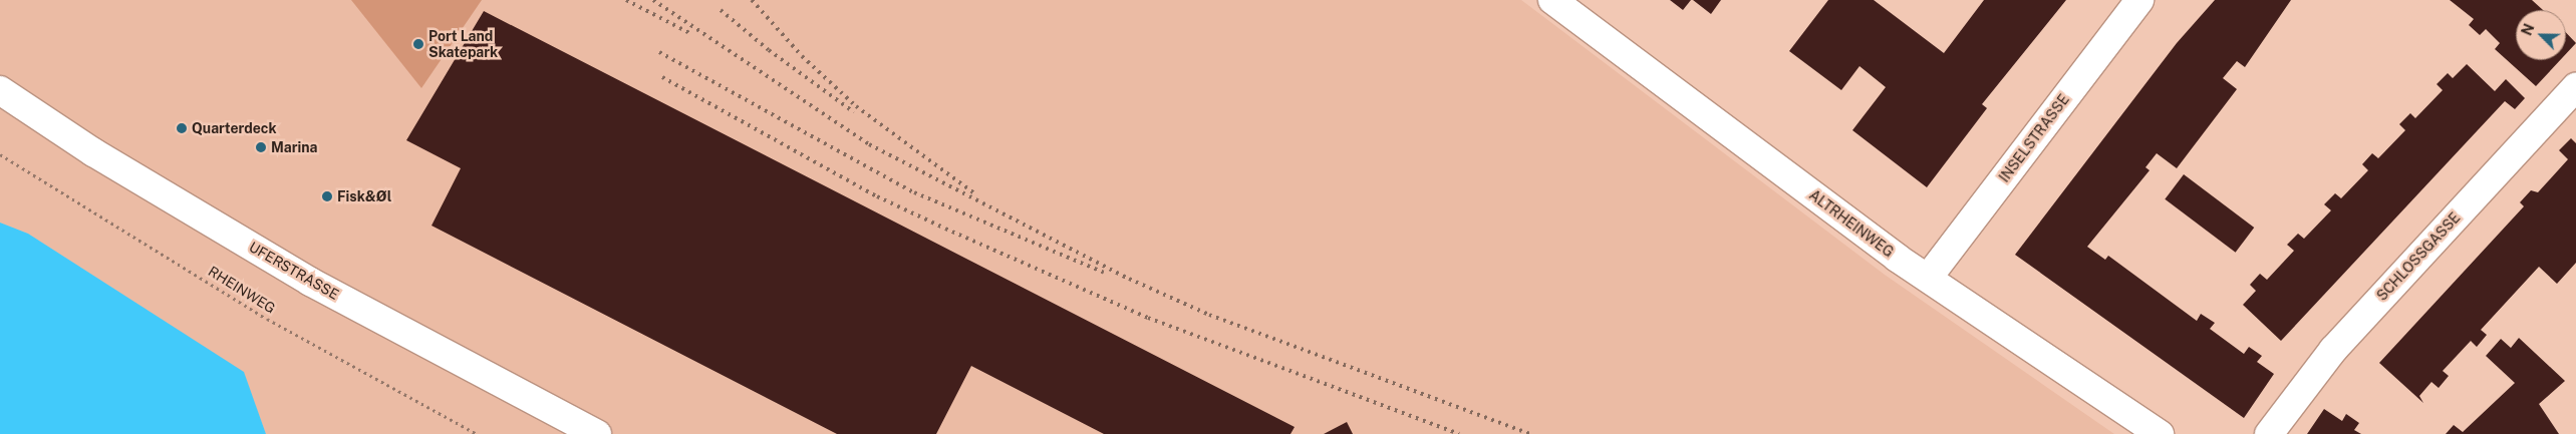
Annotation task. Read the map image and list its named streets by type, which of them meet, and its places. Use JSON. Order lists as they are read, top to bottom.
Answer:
{
  "streets": {
    "street": [
      "INSELSTRASSE",
      "ALTRHEINWEG",
      "SCHLOSSGASSE",
      "UFERSTRASSE"
    ],
    "path": ["RHEINWEG"]
  },
  "crossings": [
    ["INSELSTRASSE", "ALTRHEINWEG"]
  ],
  "places": [
    "Port Land Skatepark",
    "Quarterdeck",
    "Marina",
    "Fisk&Øl"
  ],
  "north": "top left"
}
